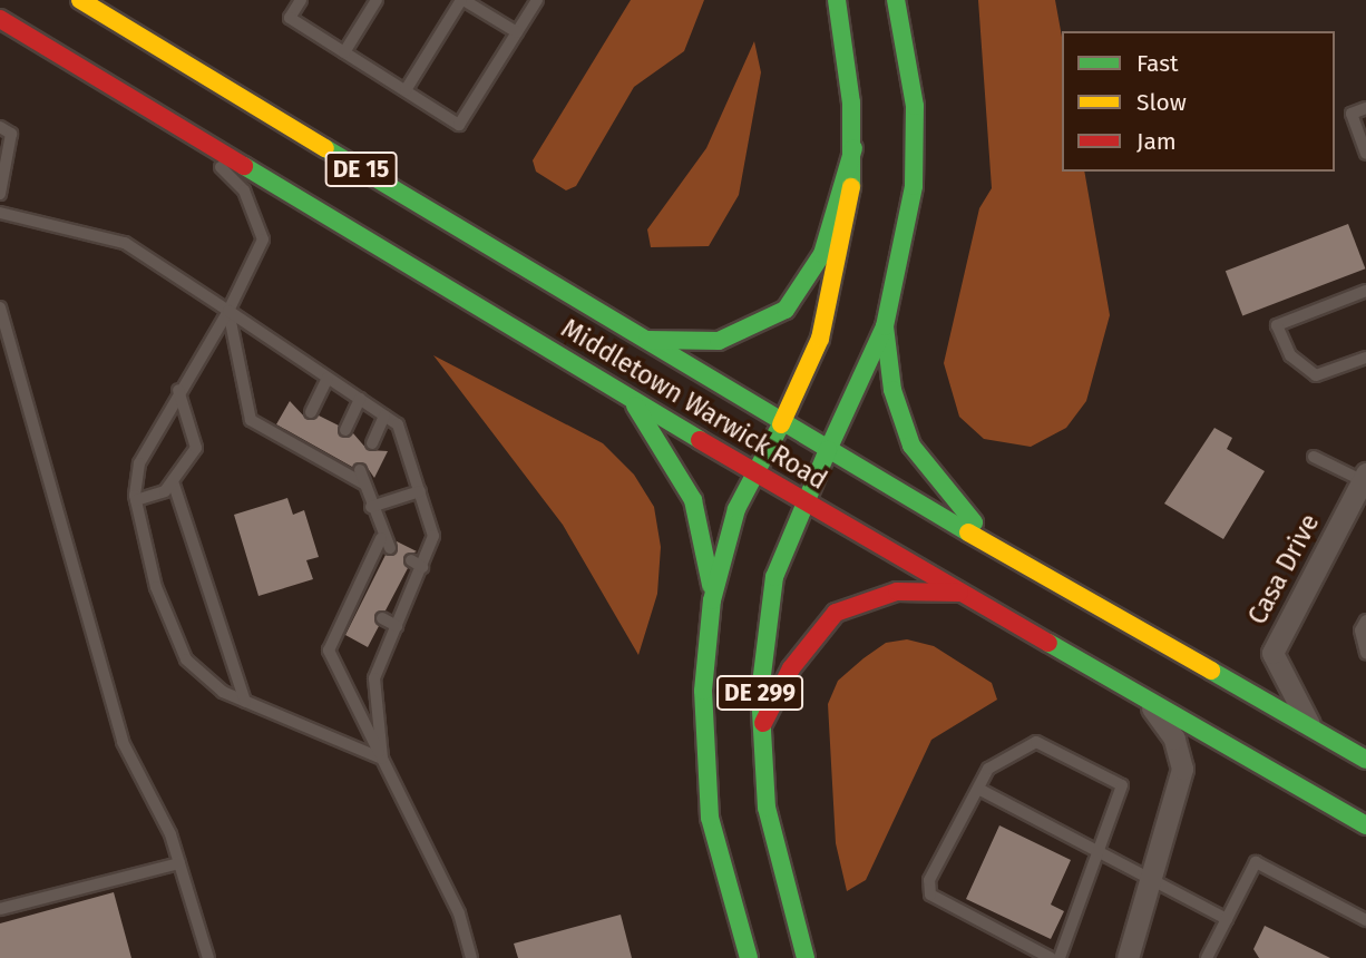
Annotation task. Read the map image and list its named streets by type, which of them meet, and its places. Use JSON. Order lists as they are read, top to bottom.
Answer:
{
  "streets": {
    "main road": ["DE 15", "Middletown Warwick Road", "DE 299"],
    "street": ["Casa Drive"]
  },
  "crossings": [
    ["DE 15", "Middletown Warwick Road"],
    ["Middletown Warwick Road", "Casa Drive"],
    ["Middletown Warwick Road", "DE 299"]
  ],
  "legend": ["Fast", "Slow", "Jam"]
}
